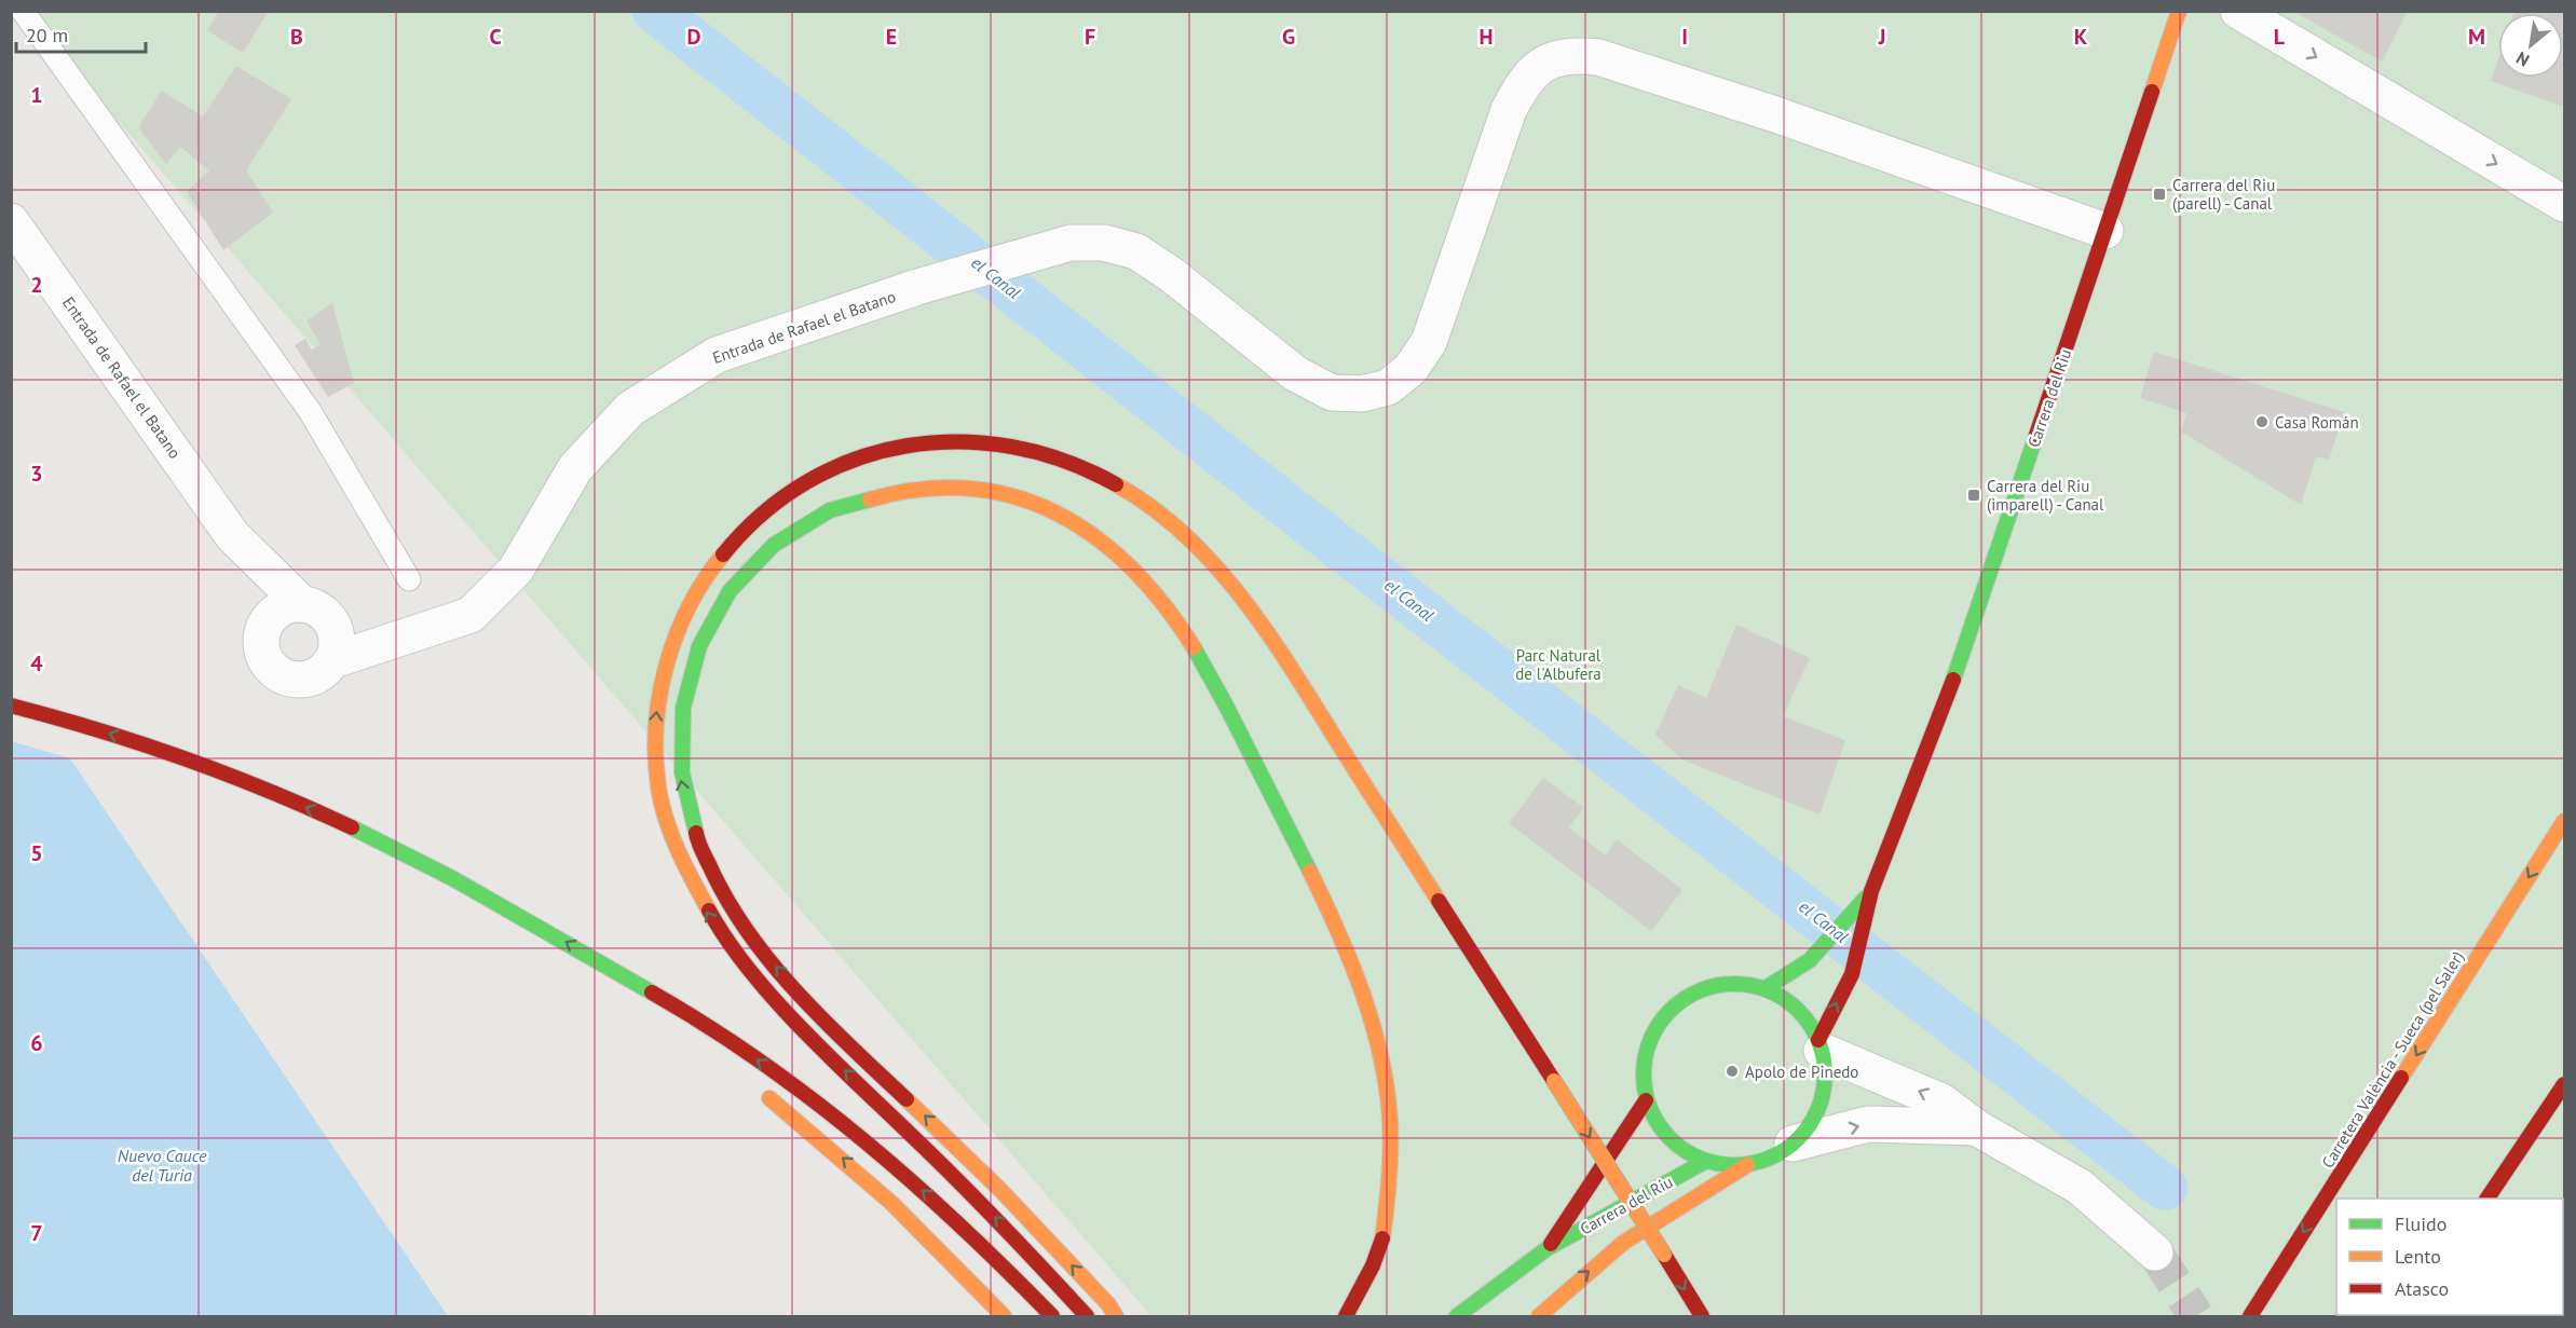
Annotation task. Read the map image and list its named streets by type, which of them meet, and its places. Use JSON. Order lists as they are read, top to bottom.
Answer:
{
  "streets": {
    "main road": ["Carrera del Riu", "Carretera València - Sueca (pel Saler)"],
    "street": ["Entrada de Rafael el Batano"]
  },
  "crossings": [
    ["Entrada de Rafael el Batano", "Carrera del Riu"]
  ],
  "one_way": ["Carretera València - Sueca (pel Saler)"],
  "water": ["el Canal", "Nuevo Cauce del Turia"],
  "parks": ["Parc Natural de l'Albufera"],
  "places": {
    "transit": ["Carrera del Riu (parell) - Canal", "Carrera del Riu (imparell) - Canal"],
    "other": ["Casa Román", "Apolo de Pinedo"]
  },
  "legend": ["Fluido", "Lento", "Atasco"],
  "scale_bar": "20 m",
  "north": "bottom left",
  "grid": {
    "columns": [
      "B",
      "C",
      "D",
      "E",
      "F",
      "G",
      "H",
      "I",
      "J",
      "K",
      "L",
      "M"
    ],
    "rows": [
      "1",
      "2",
      "3",
      "4",
      "5",
      "6",
      "7"
    ]
  }
}
